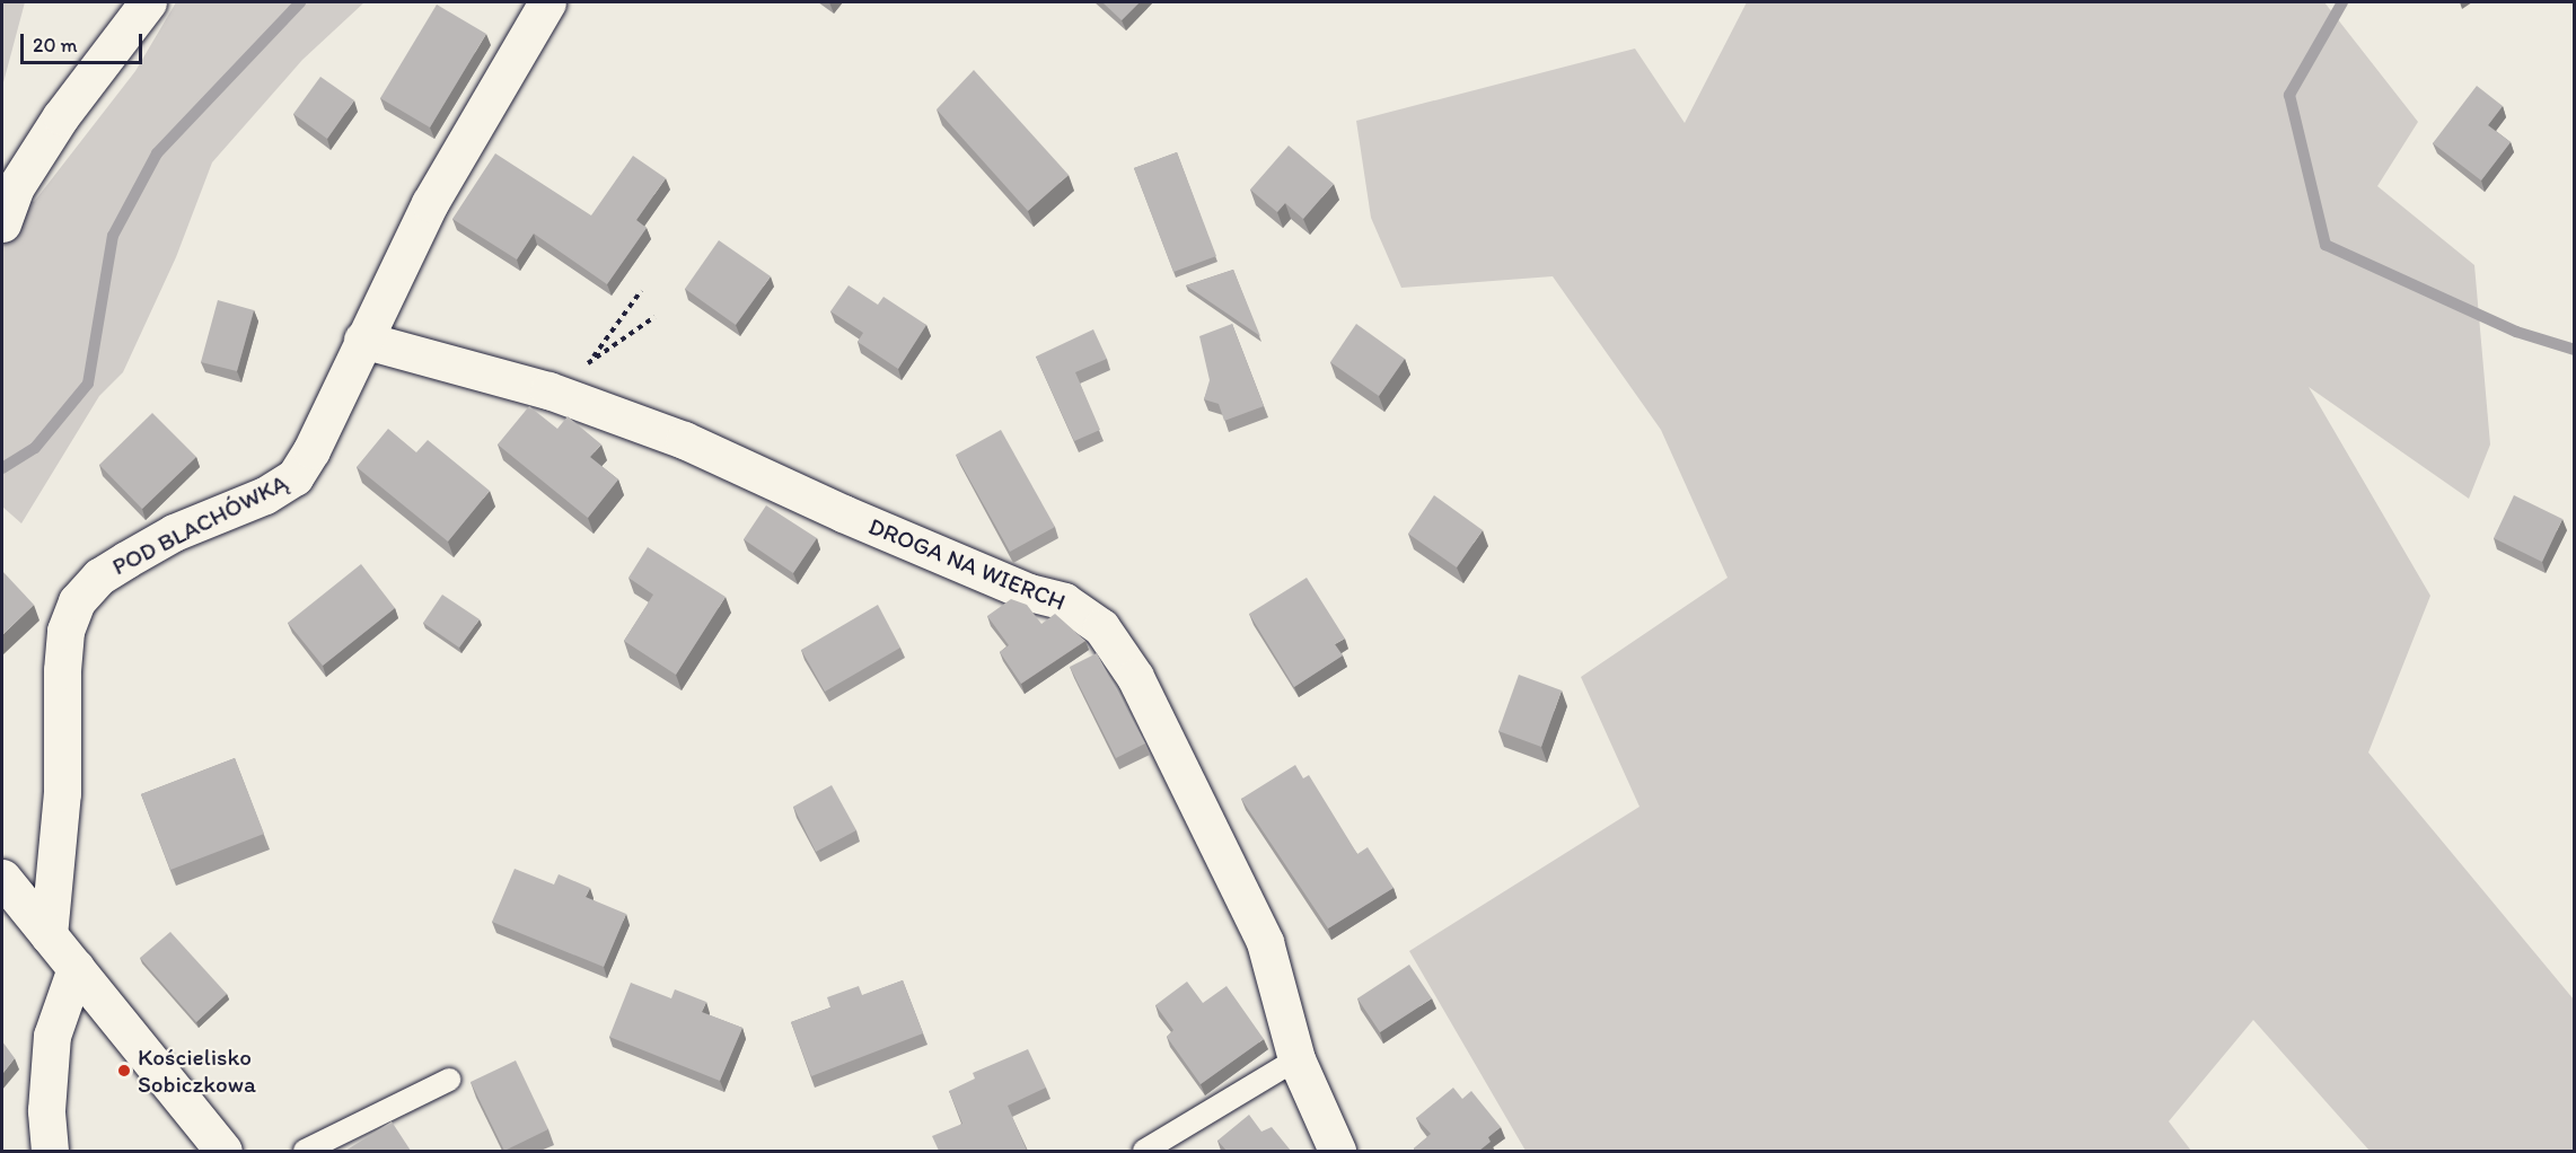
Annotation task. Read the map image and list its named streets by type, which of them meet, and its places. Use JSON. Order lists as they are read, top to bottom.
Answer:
{
  "streets": {
    "street": ["POD BLACHÓWKĄ", "DROGA NA WIERCH"]
  },
  "crossings": [
    ["POD BLACHÓWKĄ", "DROGA NA WIERCH"]
  ],
  "places": ["Kościelisko Sobiczkowa"],
  "scale_bar": "20 m"
}
